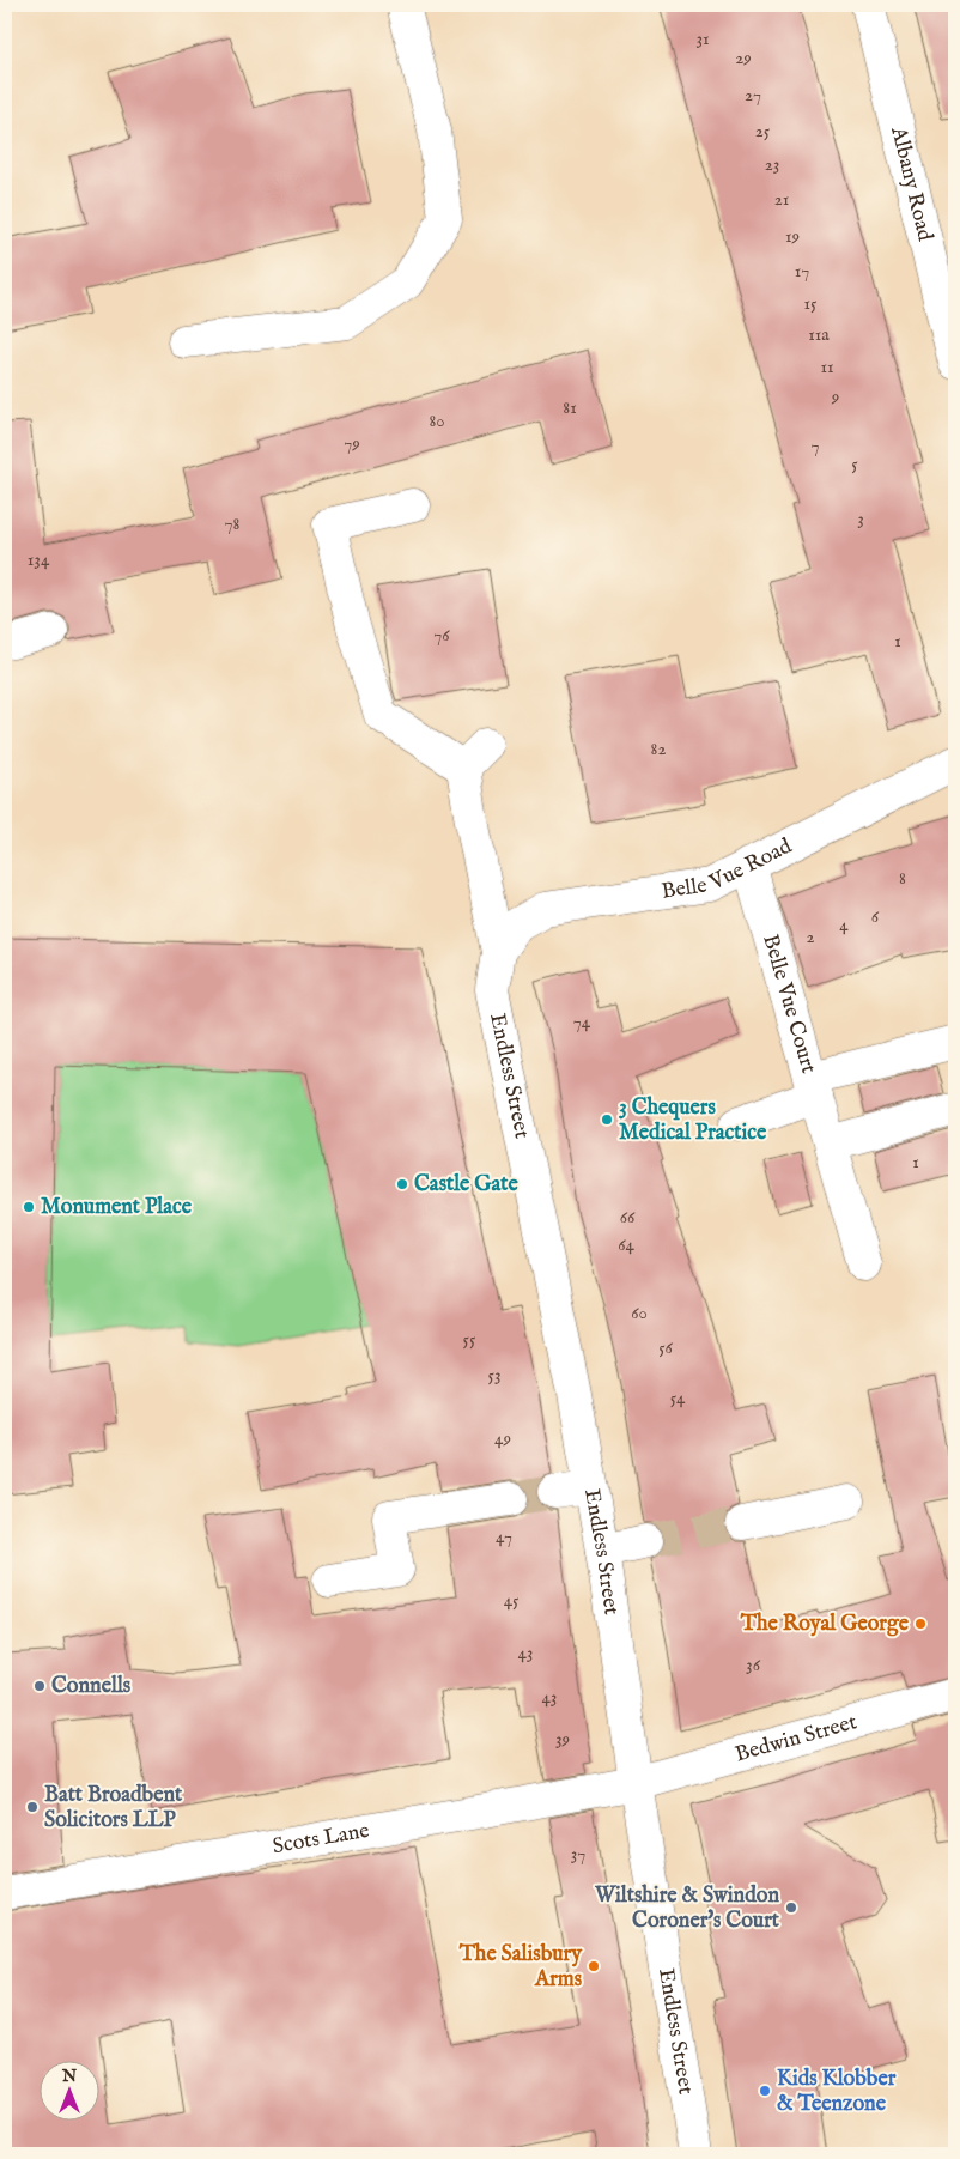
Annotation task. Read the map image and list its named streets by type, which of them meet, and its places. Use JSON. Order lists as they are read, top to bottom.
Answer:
{
  "streets": {
    "street": [
      "Albany Road",
      "Belle Vue Road",
      "Belle Vue Court",
      "Endless Street",
      "Bedwin Street",
      "Scots Lane"
    ]
  },
  "crossings": [
    ["Belle Vue Road", "Belle Vue Court"],
    ["Belle Vue Road", "Endless Street"],
    ["Endless Street", "Bedwin Street"],
    ["Endless Street", "Scots Lane"],
    ["Bedwin Street", "Scots Lane"]
  ],
  "places": [
    "3 Chequers Medical Practice",
    "Castle Gate",
    "Monument Place",
    "The Royal George",
    "Connells",
    "Batt Broadbent Solicitors LLP",
    "Wiltshire & Swindon Coroner's Court",
    "The Salisbury Arms",
    "Kids Klobber & Teenzone"
  ],
  "house_numbers": [
    "31",
    "29",
    "27",
    "25",
    "23",
    "21",
    "19",
    "17",
    "15",
    "11a",
    "11",
    "9",
    "81",
    "80",
    "79",
    "7",
    "5",
    "3",
    "78",
    "134",
    "76",
    "1",
    "82",
    "8",
    "6",
    "4",
    "2",
    "74",
    "1",
    "66",
    "64",
    "60",
    "55",
    "56",
    "53",
    "54",
    "49",
    "47",
    "45",
    "43",
    "36",
    "43",
    "39",
    "37"
  ],
  "north": "top"
}
